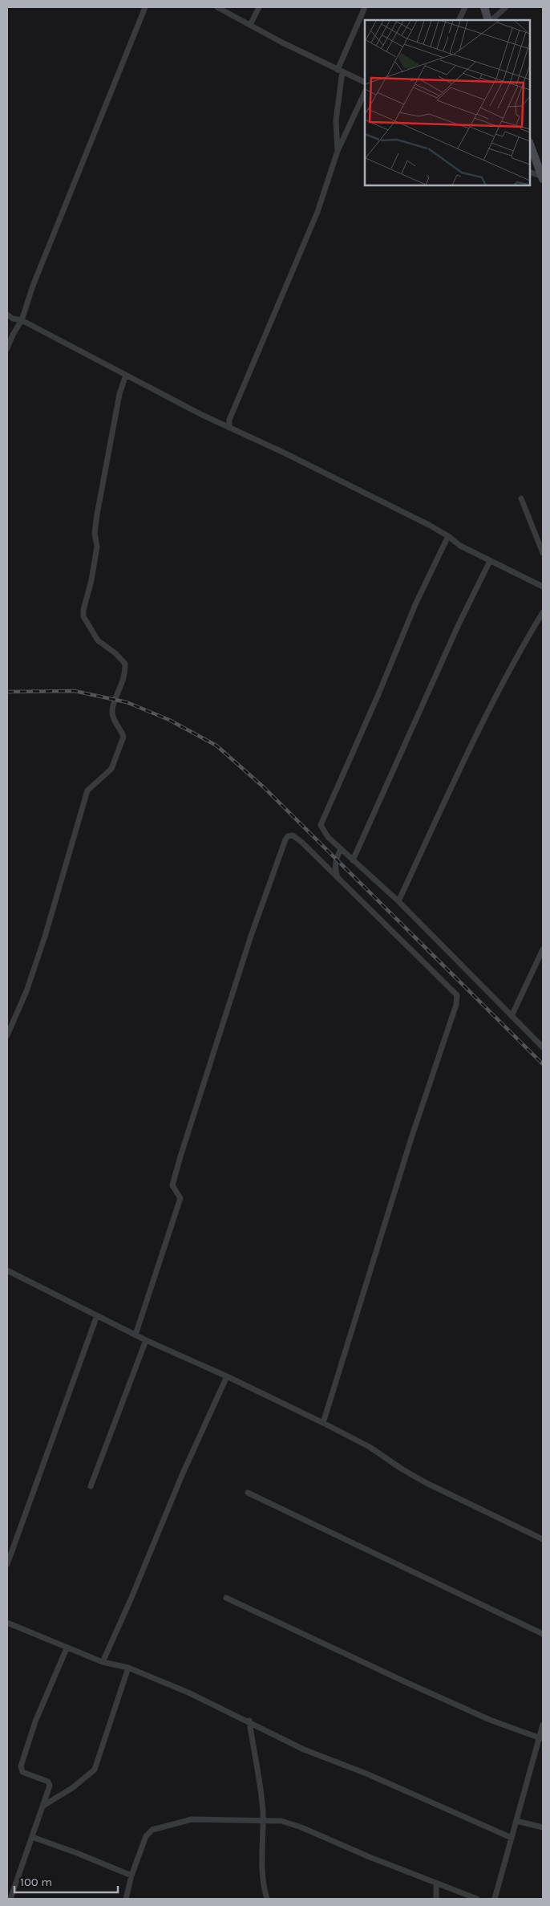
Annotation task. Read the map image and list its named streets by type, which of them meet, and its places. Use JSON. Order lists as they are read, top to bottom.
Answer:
{
  "scale_bar": "100 m"
}
